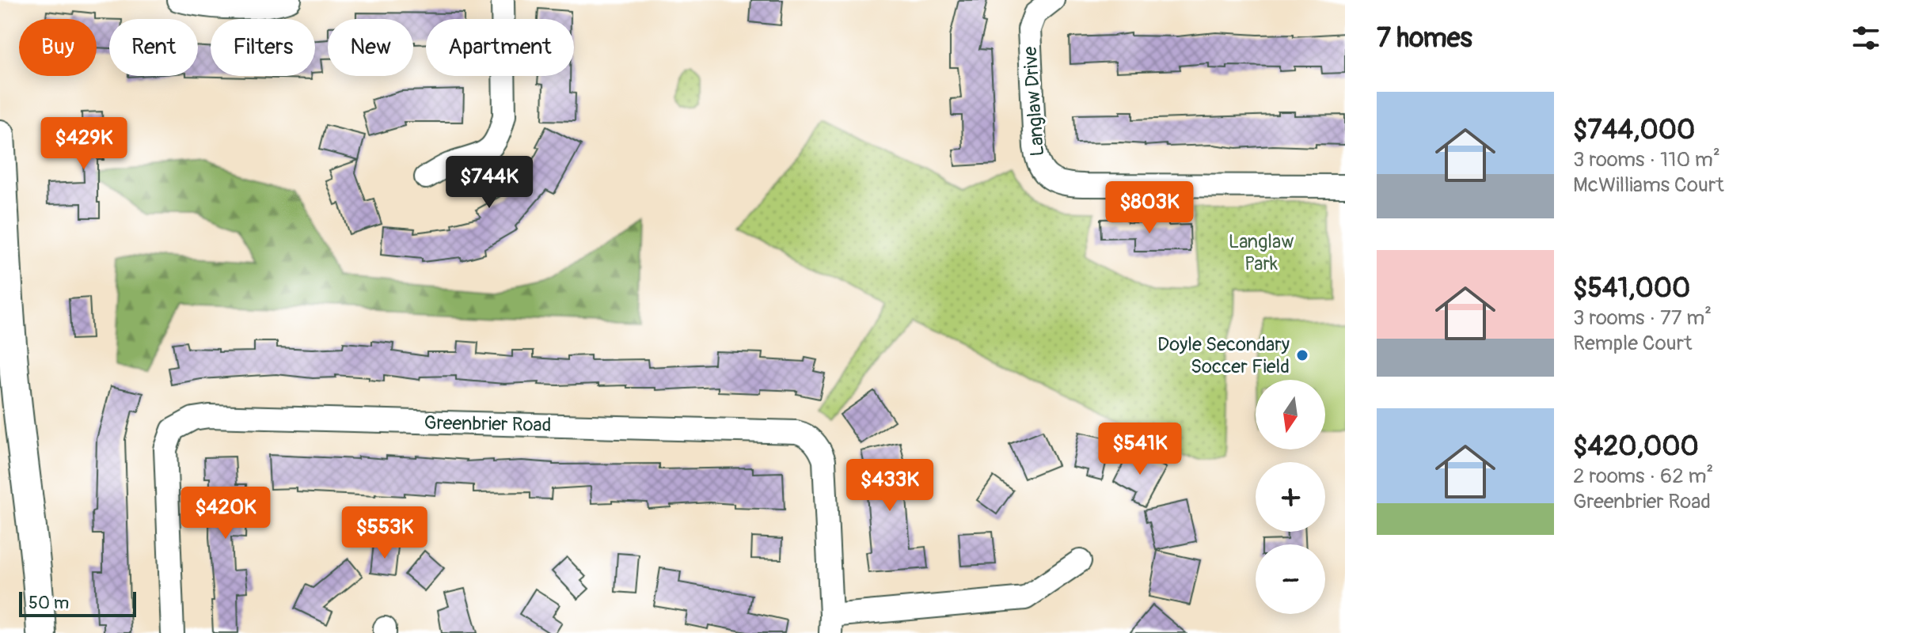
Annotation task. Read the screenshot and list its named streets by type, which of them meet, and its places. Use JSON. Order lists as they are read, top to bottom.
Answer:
{
  "streets": {
    "street": ["Langlaw Drive", "Greenbrier Road"]
  },
  "parks": ["Langlaw Park"],
  "places": ["Doyle Secondary Soccer Field"],
  "scale_bar": "50 m",
  "north": "bottom",
  "page": {
    "heading": "7 homes",
    "chip": [
      "Buy",
      "Rent",
      "Filters",
      "New",
      "Apartment"
    ],
    "list": [
      {
        "name": "$744,000",
        "note": "3 rooms · 110 m² · McWilliams Court"
      },
      {
        "name": "$541,000",
        "note": "3 rooms · 77 m² · Remple Court"
      },
      {
        "name": "$420,000",
        "note": "2 rooms · 62 m² · Greenbrier Road"
      }
    ],
    "price": [
      "$429K",
      "$744K",
      "$803K",
      "$541K",
      "$433K",
      "$420K",
      "$553K"
    ],
    "map_buttons": ["+", "−"],
    "scale": "50 m"
  }
}
